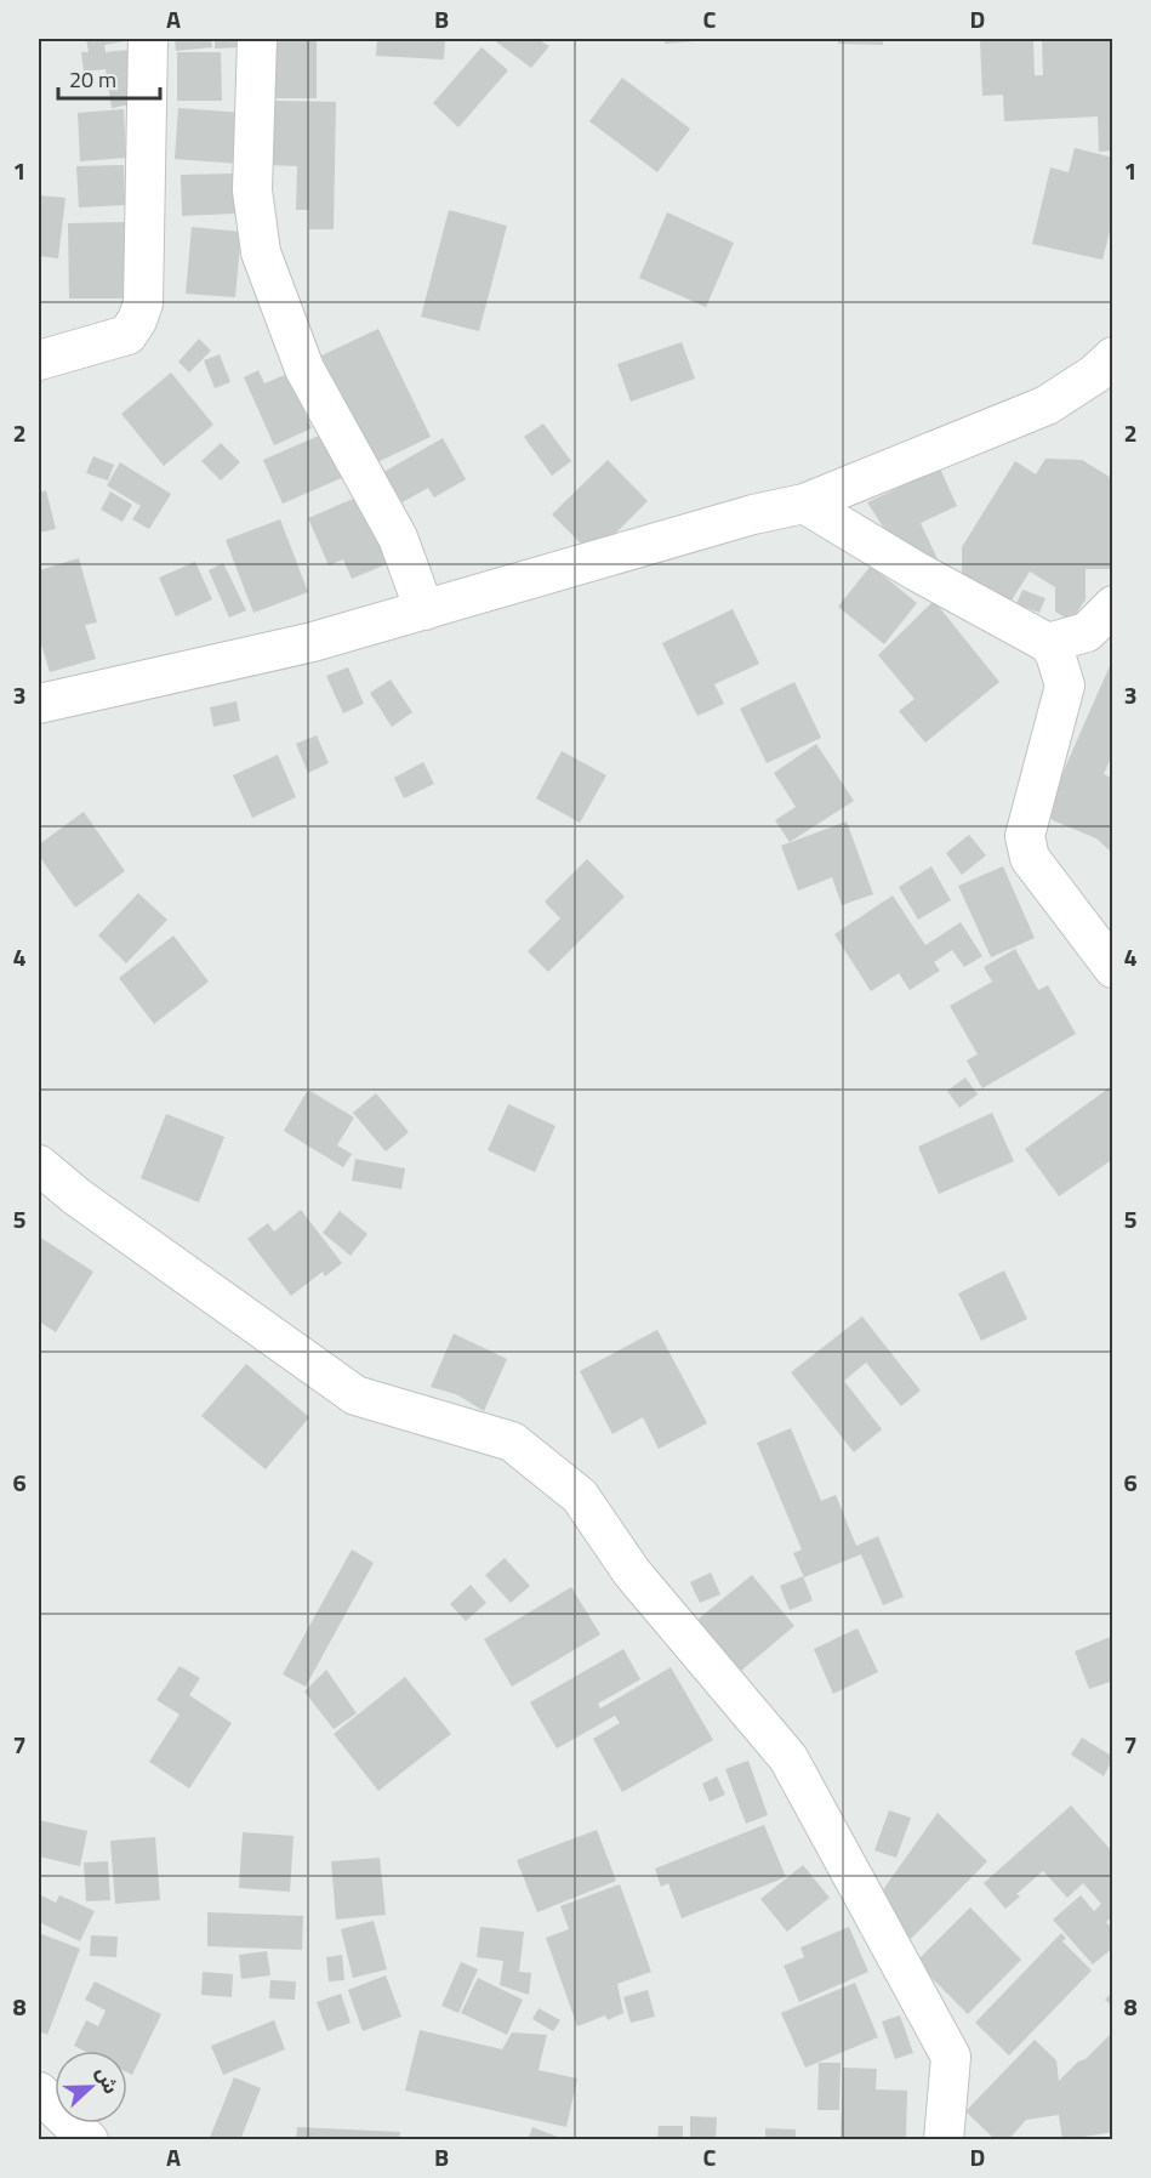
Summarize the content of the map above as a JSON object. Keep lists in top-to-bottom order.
{
  "scale_bar": "20 m",
  "north": "right",
  "grid": {
    "columns": [
      "A",
      "B",
      "C",
      "D"
    ],
    "rows": [
      "1",
      "2",
      "3",
      "4",
      "5",
      "6",
      "7",
      "8"
    ]
  }
}
